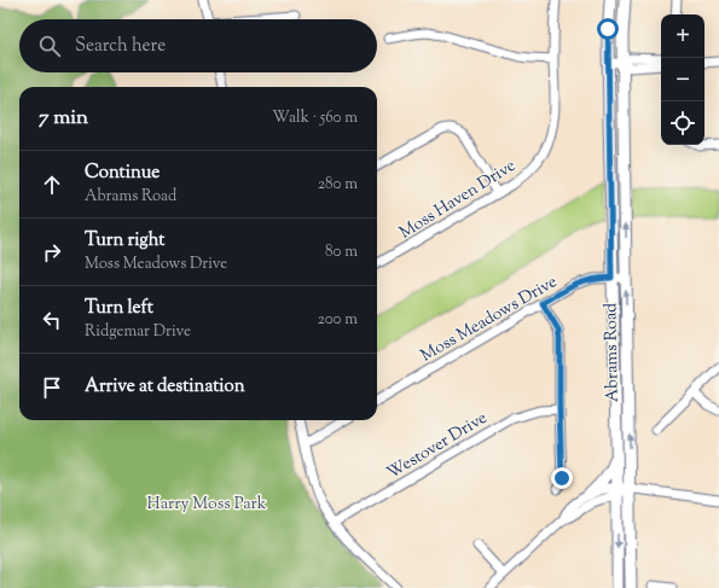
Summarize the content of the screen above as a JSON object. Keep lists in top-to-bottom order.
{
  "streets": {
    "main road": ["Abrams Road"],
    "street": ["Moss Haven Drive", "Moss Meadows Drive", "Westover Drive"]
  },
  "crossings": [
    ["Moss Meadows Drive", "Abrams Road"]
  ],
  "parks": ["Harry Moss Park"],
  "page": {
    "map_buttons": ["+", "−"],
    "search": "Search here",
    "heading": ["7 min", "Walk · 560 m"],
    "list": [
      ["Continue", "Abrams Road", "280 m"],
      ["Turn right", "Moss Meadows Drive", "80 m"],
      ["Turn left", "Ridgemar Drive", "200 m"],
      "Arrive at destination"
    ]
  }
}
